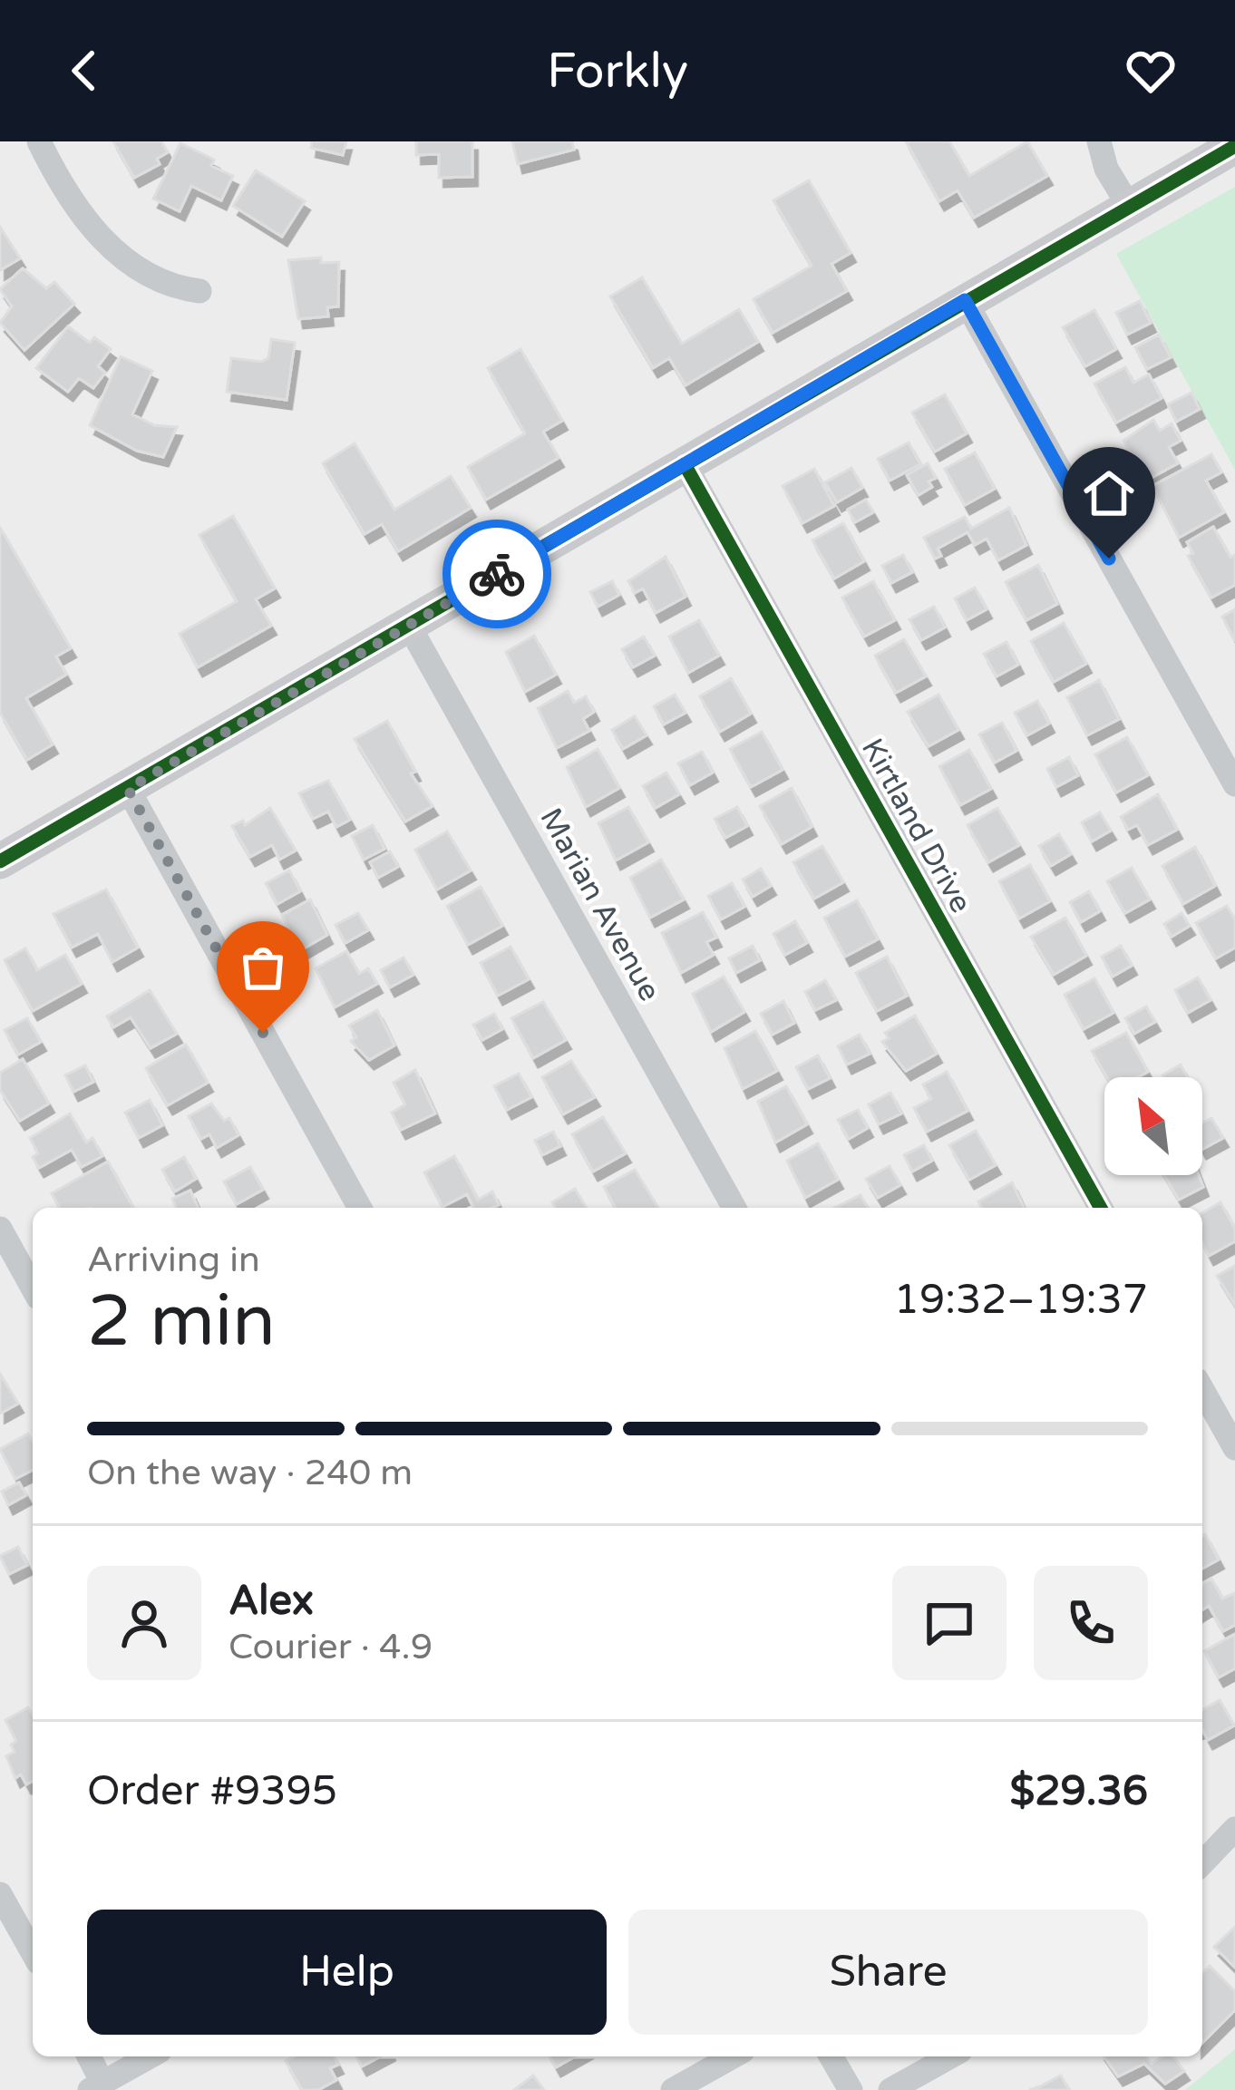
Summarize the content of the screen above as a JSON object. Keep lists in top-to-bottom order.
{
  "streets": {
    "street": ["Kirtland Drive", "Marian Avenue"]
  },
  "north": "top left",
  "page": {
    "header": "Forkly",
    "heading": ["2 min", "Arriving in", "19:32–19:37"],
    "panel": [
      "Alex",
      "Courier · 4.9",
      "Order #9395",
      "$29.36"
    ],
    "bar": "On the way · 240 m",
    "buttons": ["Help", "Share"]
  }
}
